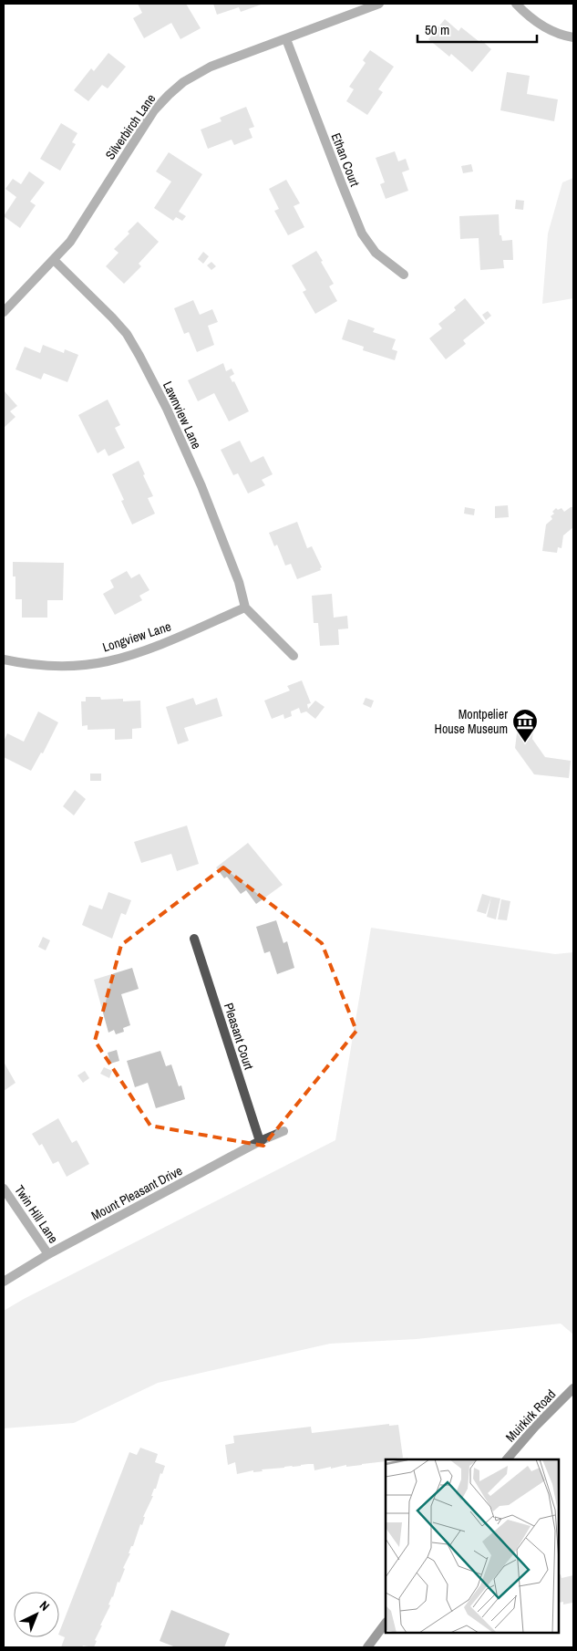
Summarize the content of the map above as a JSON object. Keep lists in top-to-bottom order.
{
  "streets": {
    "main road": ["Muirkirk Road"],
    "street": [
      "Silverbirch Lane",
      "Ethan Court",
      "Lawnview Lane",
      "Longview Lane",
      "Pleasant Court",
      "Mount Pleasant Drive",
      "Twin Hill Lane"
    ]
  },
  "crossings": [
    ["Silverbirch Lane", "Ethan Court"],
    ["Silverbirch Lane", "Lawnview Lane"],
    ["Lawnview Lane", "Longview Lane"],
    ["Pleasant Court", "Mount Pleasant Drive"],
    ["Mount Pleasant Drive", "Twin Hill Lane"]
  ],
  "places": {
    "museum": ["Montpelier House Museum"]
  },
  "scale_bar": "50 m",
  "north": "top right"
}
